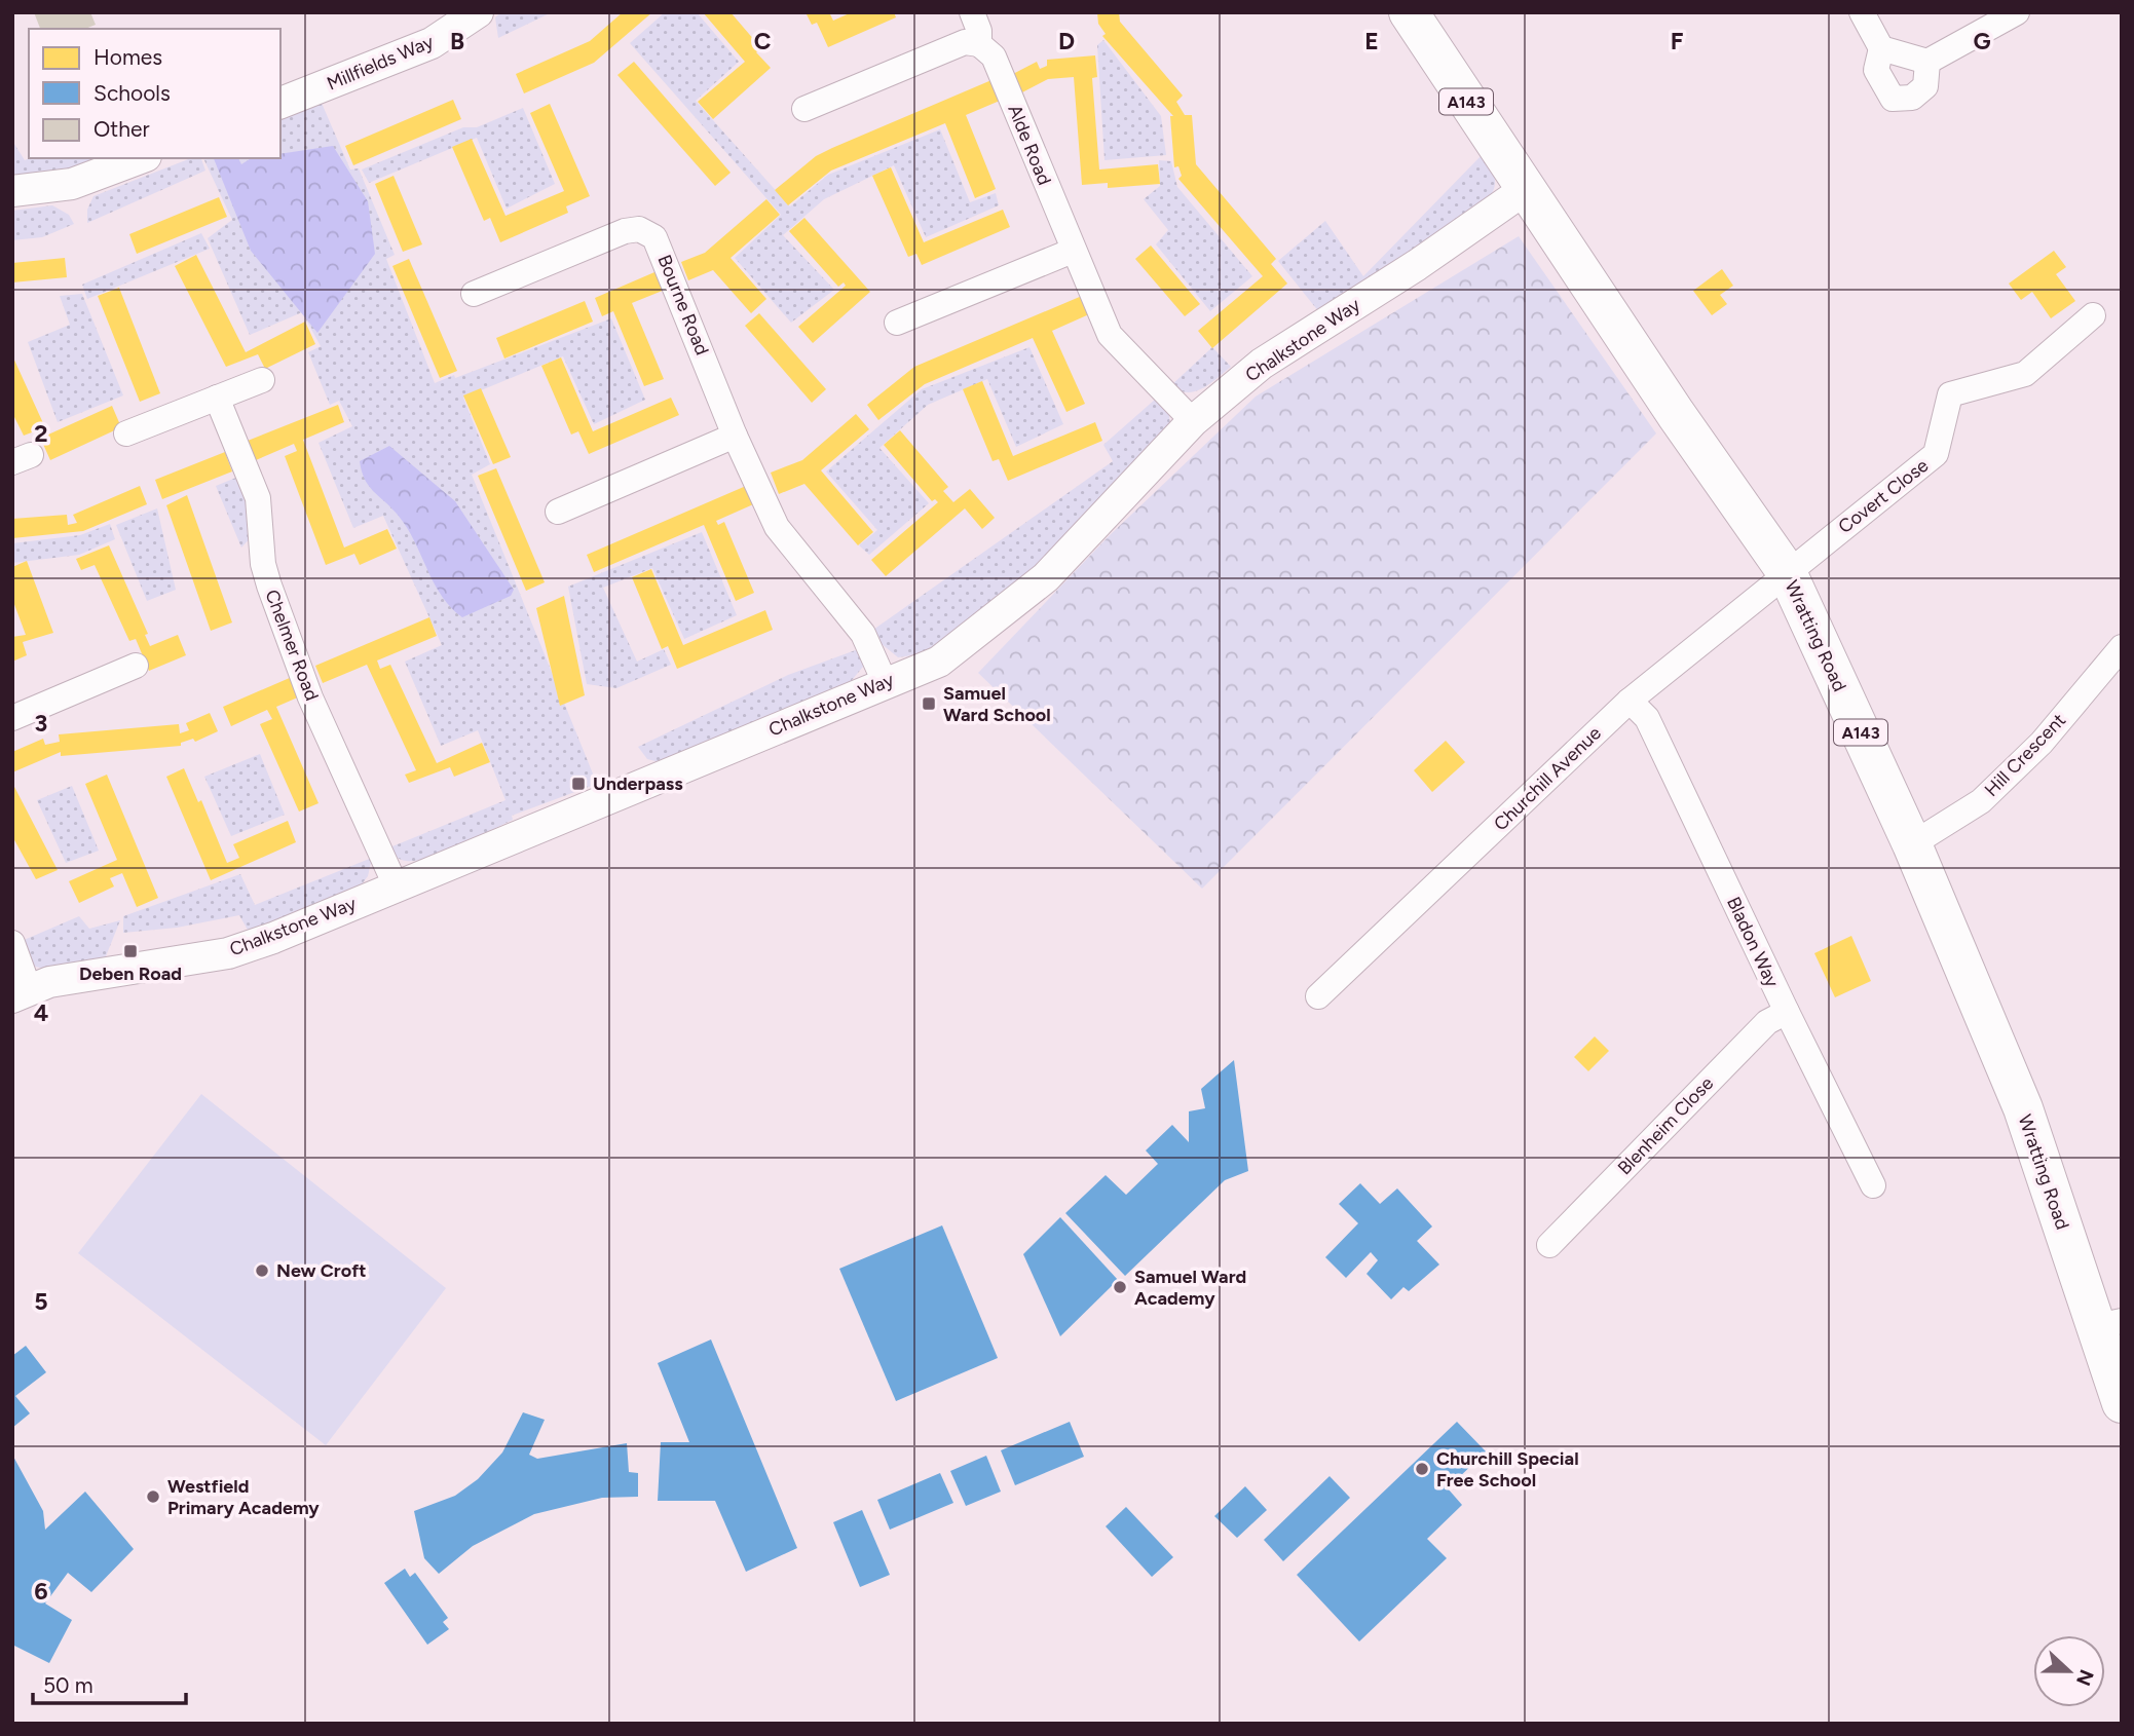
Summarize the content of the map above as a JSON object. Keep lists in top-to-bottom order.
{
  "streets": {
    "main road": ["A143", "Wratting Road"],
    "street": [
      "Millfields Way",
      "Alde Road",
      "Bourne Road",
      "Chalkstone Way",
      "Covert Close",
      "Chelmer Road",
      "Hill Crescent",
      "Churchill Avenue",
      "Bladon Way",
      "Blenheim Close"
    ]
  },
  "crossings": [
    ["A143", "Wratting Road"],
    ["Alde Road", "Chalkstone Way"],
    ["Bourne Road", "Chalkstone Way"],
    ["Chalkstone Way", "Wratting Road"],
    ["Chalkstone Way", "Chelmer Road"],
    ["Covert Close", "Wratting Road"],
    ["Covert Close", "Churchill Avenue"],
    ["Wratting Road", "Hill Crescent"],
    ["Wratting Road", "Churchill Avenue"],
    ["Churchill Avenue", "Bladon Way"],
    ["Bladon Way", "Blenheim Close"]
  ],
  "places": {
    "transit": ["Samuel Ward School", "Underpass", "Deben Road"],
    "other": [
      "New Croft",
      "Samuel Ward Academy",
      "Churchill Special Free School",
      "Westfield Primary Academy"
    ]
  },
  "legend": ["Homes", "Schools", "Other"],
  "scale_bar": "50 m",
  "north": "right",
  "grid": {
    "columns": [
      "B",
      "C",
      "D",
      "E",
      "F",
      "G"
    ],
    "rows": [
      "2",
      "3",
      "4",
      "5",
      "6"
    ]
  }
}
